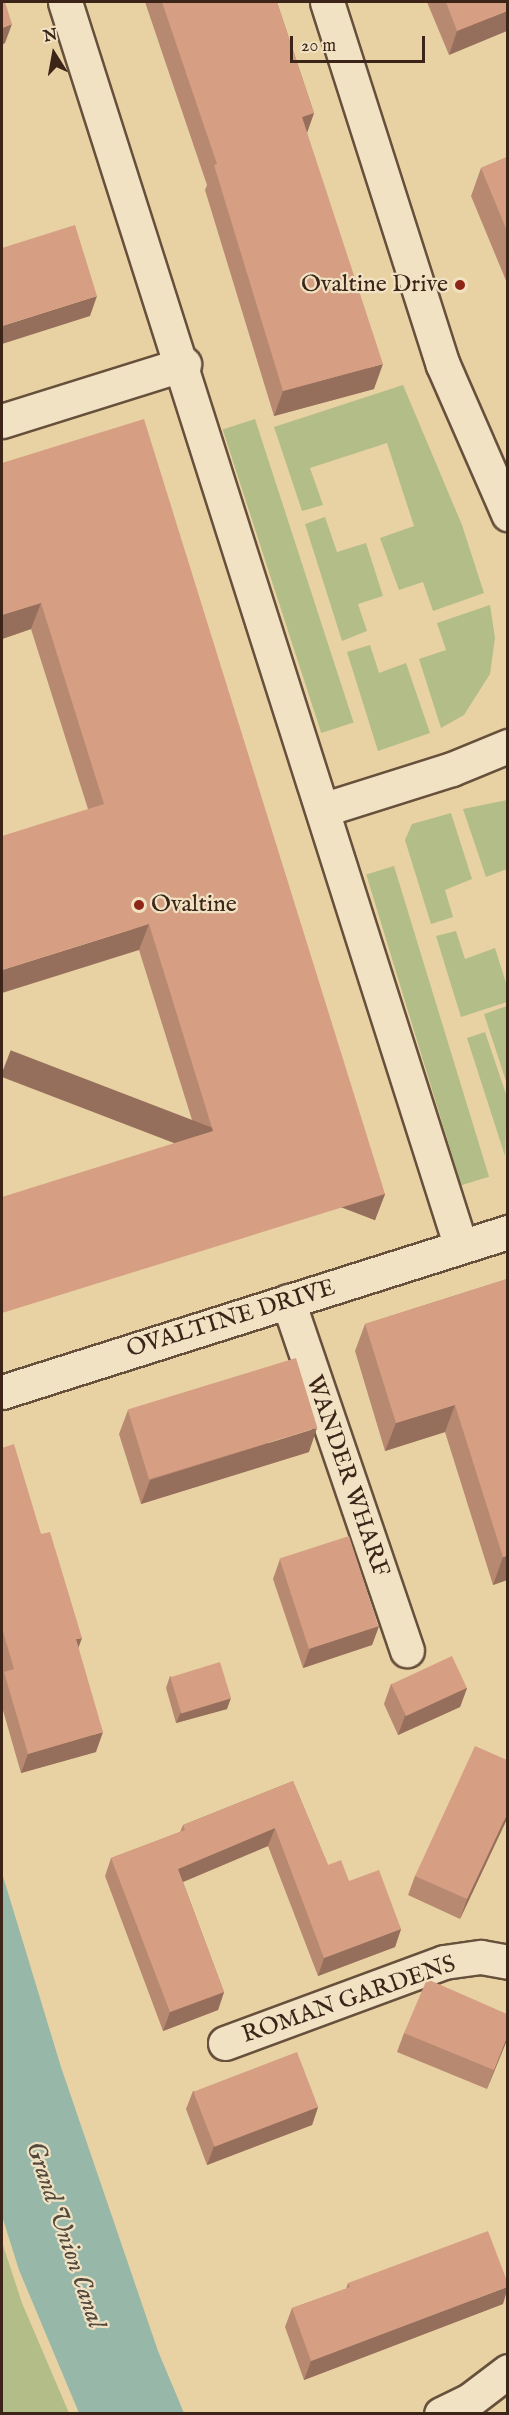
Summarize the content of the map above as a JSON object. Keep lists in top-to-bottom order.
{
  "streets": {
    "street": ["OVALTINE DRIVE", "WANDER WHARF", "ROMAN GARDENS"]
  },
  "crossings": [
    ["OVALTINE DRIVE", "WANDER WHARF"]
  ],
  "water": ["Grand Union Canal"],
  "places": ["Ovaltine Drive", "Ovaltine"],
  "scale_bar": "20 m",
  "north": "top"
}
